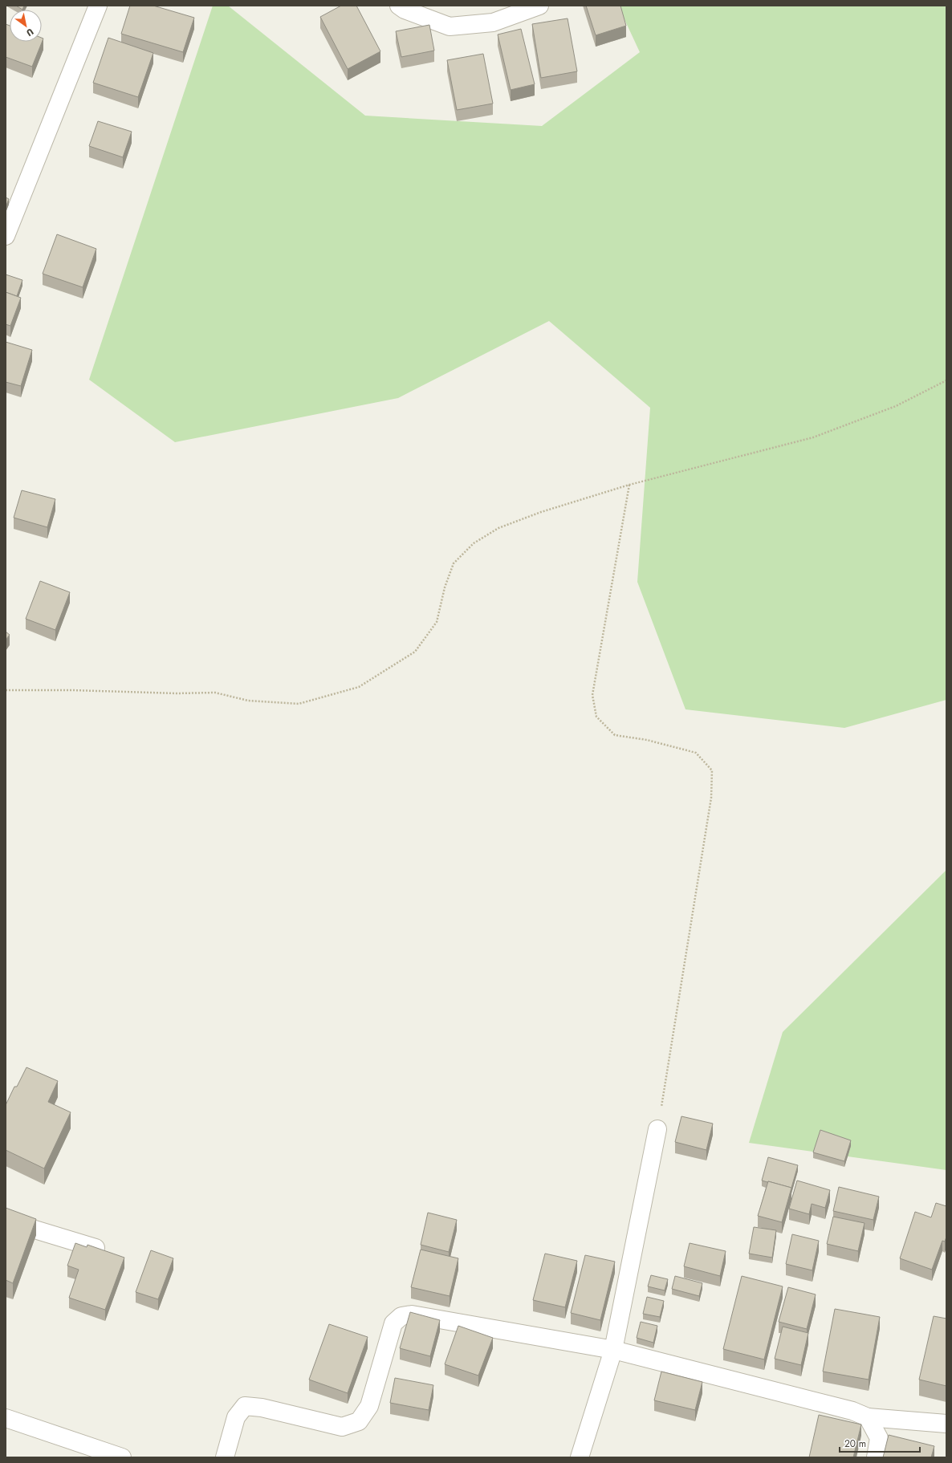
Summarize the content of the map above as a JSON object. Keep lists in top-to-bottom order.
{
  "scale_bar": "20 m",
  "north": "bottom right"
}
